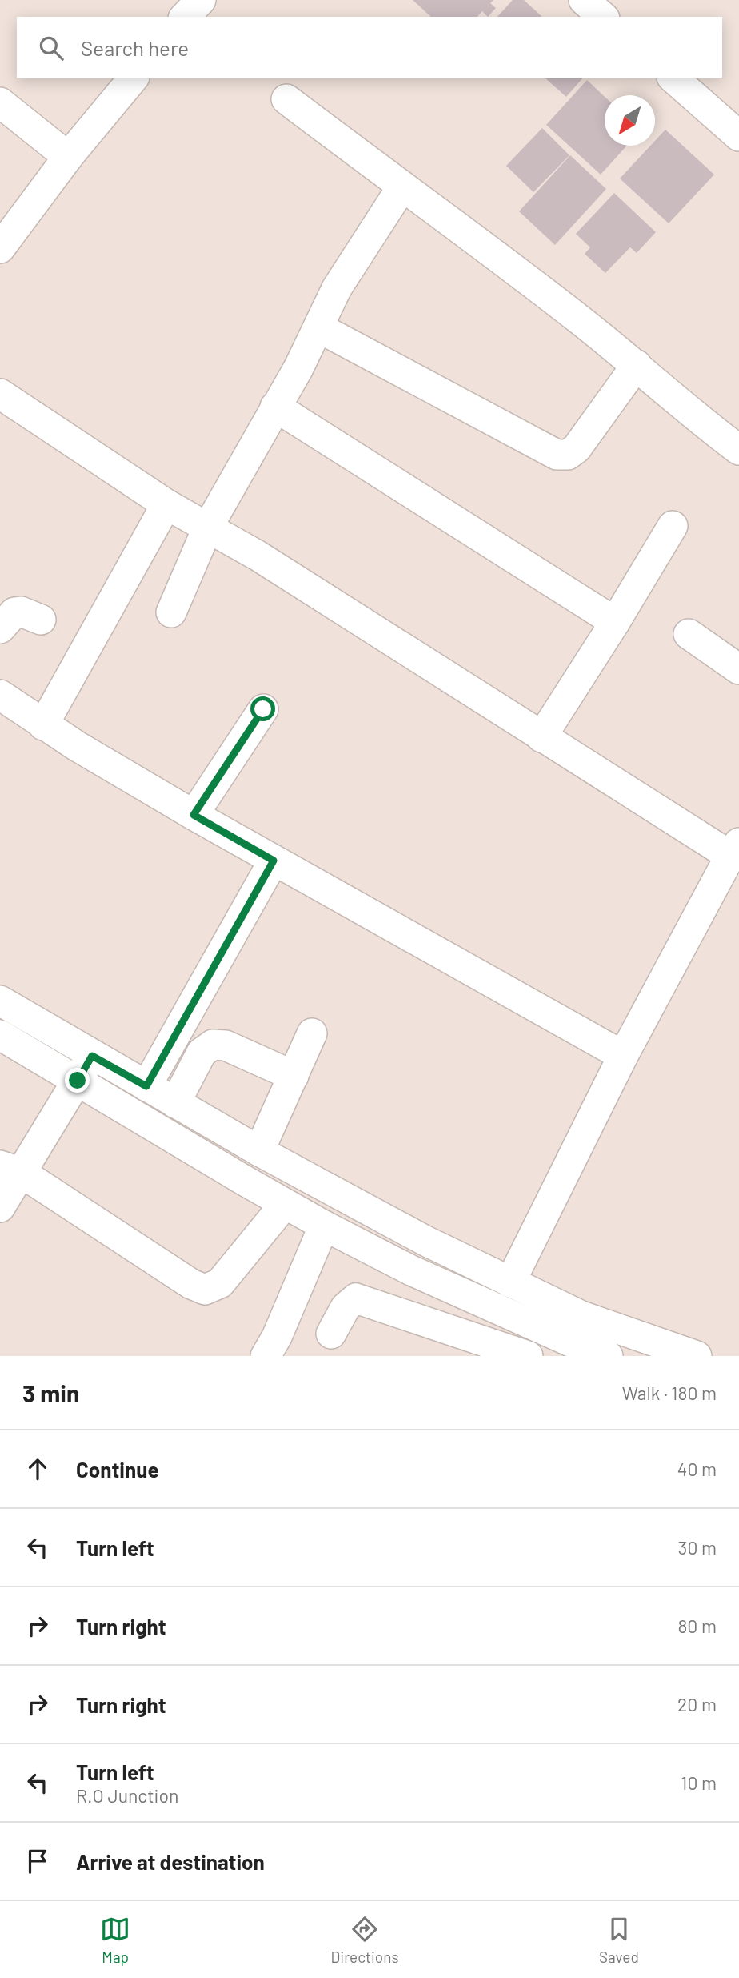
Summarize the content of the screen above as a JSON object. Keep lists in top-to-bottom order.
{
  "north": "bottom left",
  "page": {
    "search": "Search here",
    "heading": ["3 min", "Walk · 180 m"],
    "list": [
      ["Continue", "40 m"],
      ["Turn left", "30 m"],
      ["Turn right", "80 m"],
      ["Turn right", "20 m"],
      ["Turn left", "R.O Junction", "10 m"],
      "Arrive at destination"
    ],
    "nav": ["Map", "Directions", "Saved"]
  }
}
